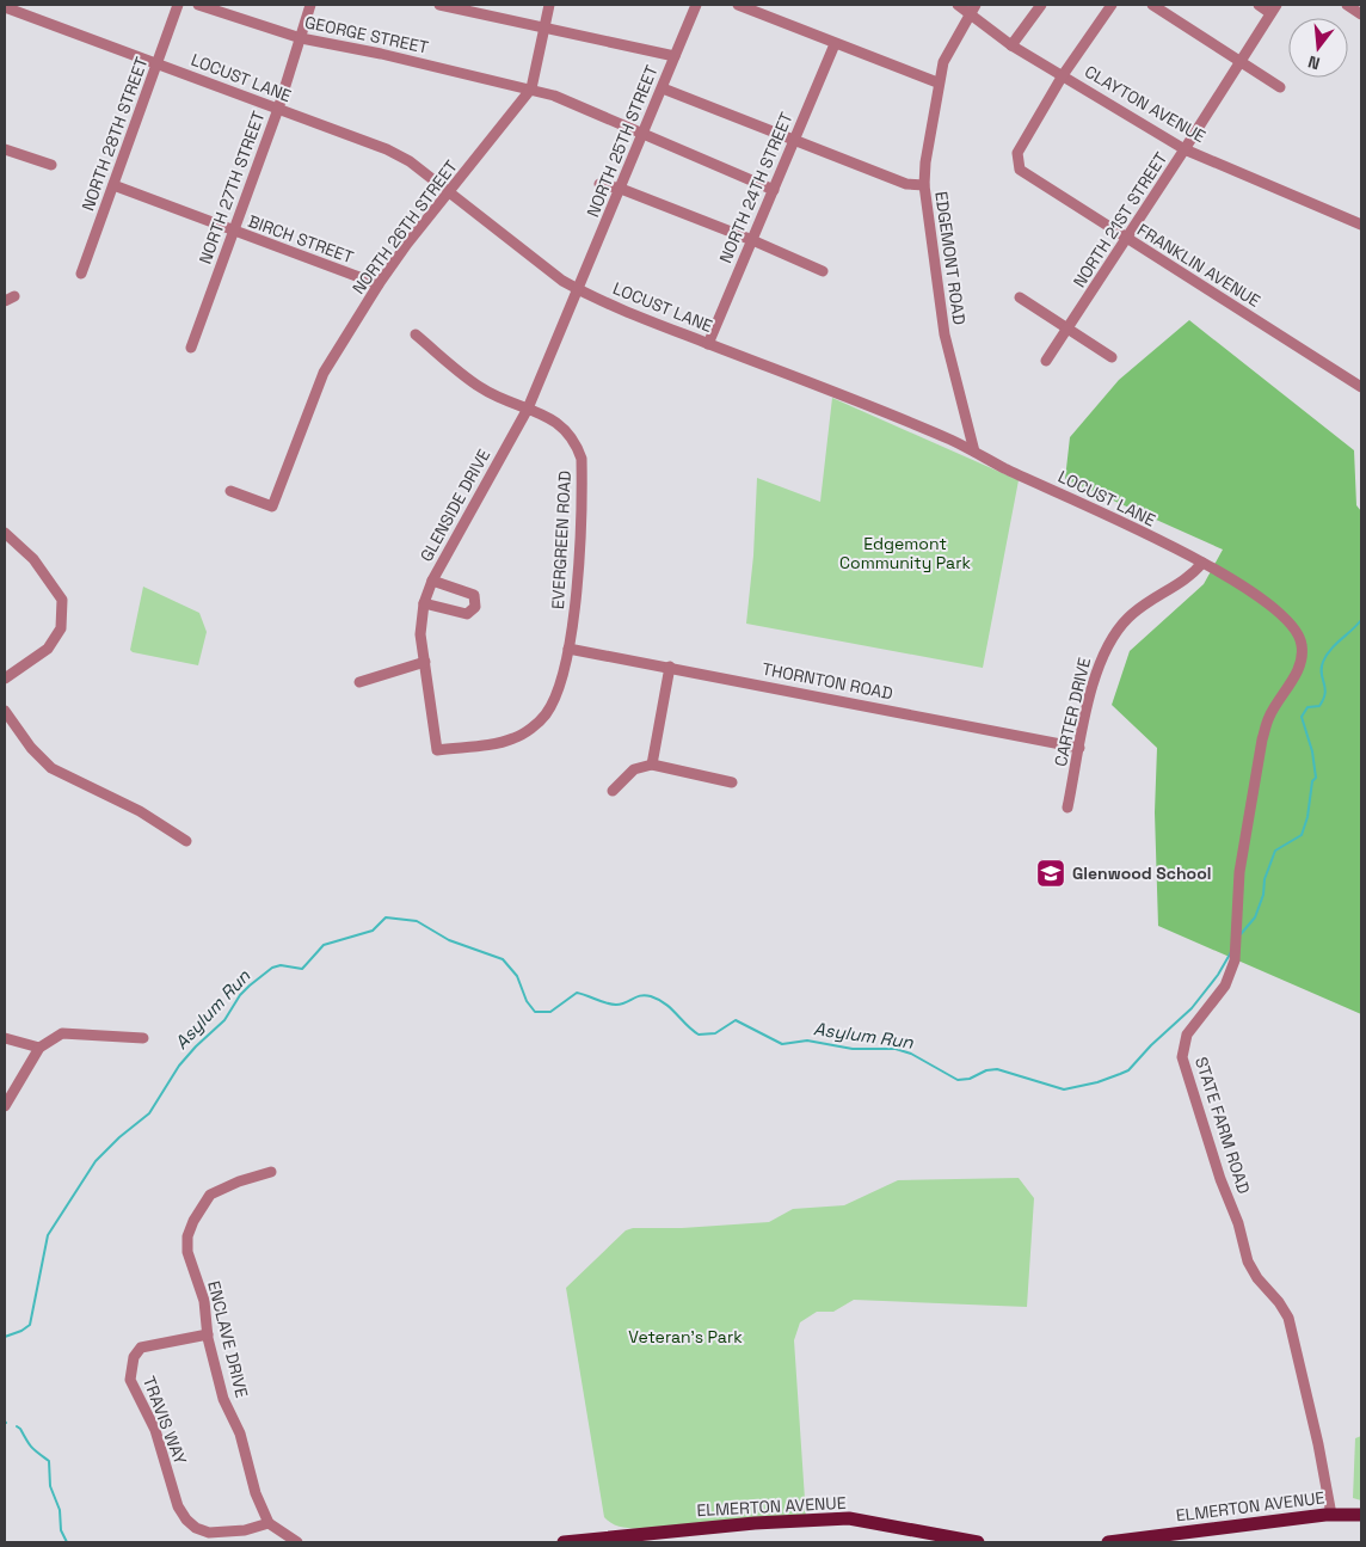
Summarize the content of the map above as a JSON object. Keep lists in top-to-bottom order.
{
  "streets": {
    "main road": ["ELMERTON AVENUE"],
    "street": [
      "GEORGE STREET",
      "LOCUST LANE",
      "CLAYTON AVENUE",
      "NORTH 28TH STREET",
      "NORTH 25TH STREET",
      "NORTH 27TH STREET",
      "NORTH 24TH STREET",
      "NORTH 21ST STREET",
      "NORTH 26TH STREET",
      "BIRCH STREET",
      "EDGEMONT ROAD",
      "FRANKLIN AVENUE",
      "GLENSIDE DRIVE",
      "EVERGREEN ROAD",
      "THORNTON ROAD",
      "CARTER DRIVE",
      "STATE FARM ROAD",
      "ENCLAVE DRIVE",
      "TRAVIS WAY"
    ]
  },
  "crossings": [
    ["GEORGE STREET", "NORTH 25TH STREET"],
    ["GEORGE STREET", "NORTH 27TH STREET"],
    ["GEORGE STREET", "NORTH 24TH STREET"],
    ["GEORGE STREET", "NORTH 26TH STREET"],
    ["LOCUST LANE", "NORTH 28TH STREET"],
    ["LOCUST LANE", "NORTH 25TH STREET"],
    ["LOCUST LANE", "NORTH 27TH STREET"],
    ["LOCUST LANE", "NORTH 24TH STREET"],
    ["LOCUST LANE", "NORTH 26TH STREET"],
    ["LOCUST LANE", "EDGEMONT ROAD"],
    ["LOCUST LANE", "GLENSIDE DRIVE"],
    ["LOCUST LANE", "CARTER DRIVE"],
    ["LOCUST LANE", "STATE FARM ROAD"],
    ["CLAYTON AVENUE", "NORTH 21ST STREET"],
    ["CLAYTON AVENUE", "EDGEMONT ROAD"],
    ["CLAYTON AVENUE", "FRANKLIN AVENUE"],
    ["NORTH 28TH STREET", "BIRCH STREET"],
    ["NORTH 25TH STREET", "GLENSIDE DRIVE"],
    ["NORTH 27TH STREET", "BIRCH STREET"],
    ["NORTH 21ST STREET", "FRANKLIN AVENUE"],
    ["NORTH 26TH STREET", "BIRCH STREET"],
    ["GLENSIDE DRIVE", "EVERGREEN ROAD"],
    ["EVERGREEN ROAD", "THORNTON ROAD"],
    ["THORNTON ROAD", "CARTER DRIVE"],
    ["STATE FARM ROAD", "ELMERTON AVENUE"],
    ["ENCLAVE DRIVE", "TRAVIS WAY"]
  ],
  "water": ["Asylum Run"],
  "parks": ["Edgemont Community Park", "Veteran's Park"],
  "places": {
    "school or university": ["Glenwood School"]
  },
  "north": "bottom"
}
